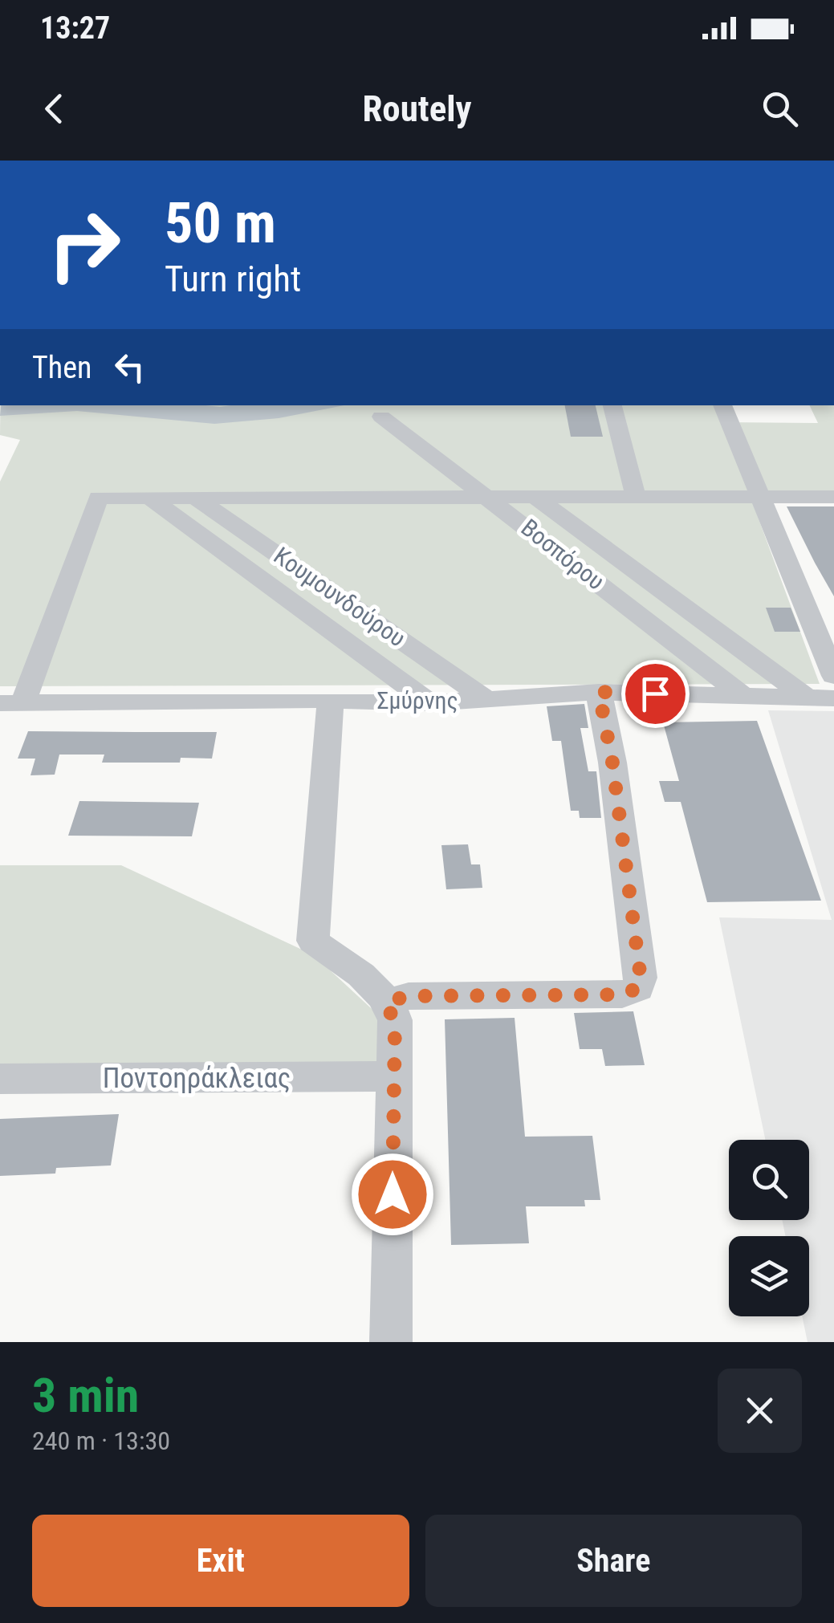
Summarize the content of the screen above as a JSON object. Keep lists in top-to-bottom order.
{
  "streets": {
    "street": [
      "Βοσπόρου",
      "Κουμουνδούρου",
      "Σμύρνης",
      "Ποντοηράκλειας"
    ]
  },
  "crossings": [
    ["Βοσπόρου", "Σμύρνης"],
    ["Κουμουνδούρου", "Σμύρνης"]
  ],
  "page": {
    "status": "13:27",
    "header": "Routely",
    "turn": ["50 m", "Turn right"],
    "then": "Then",
    "heading": ["3 min", "240 m · 13:30"],
    "buttons": ["Exit", "Share"]
  }
}
